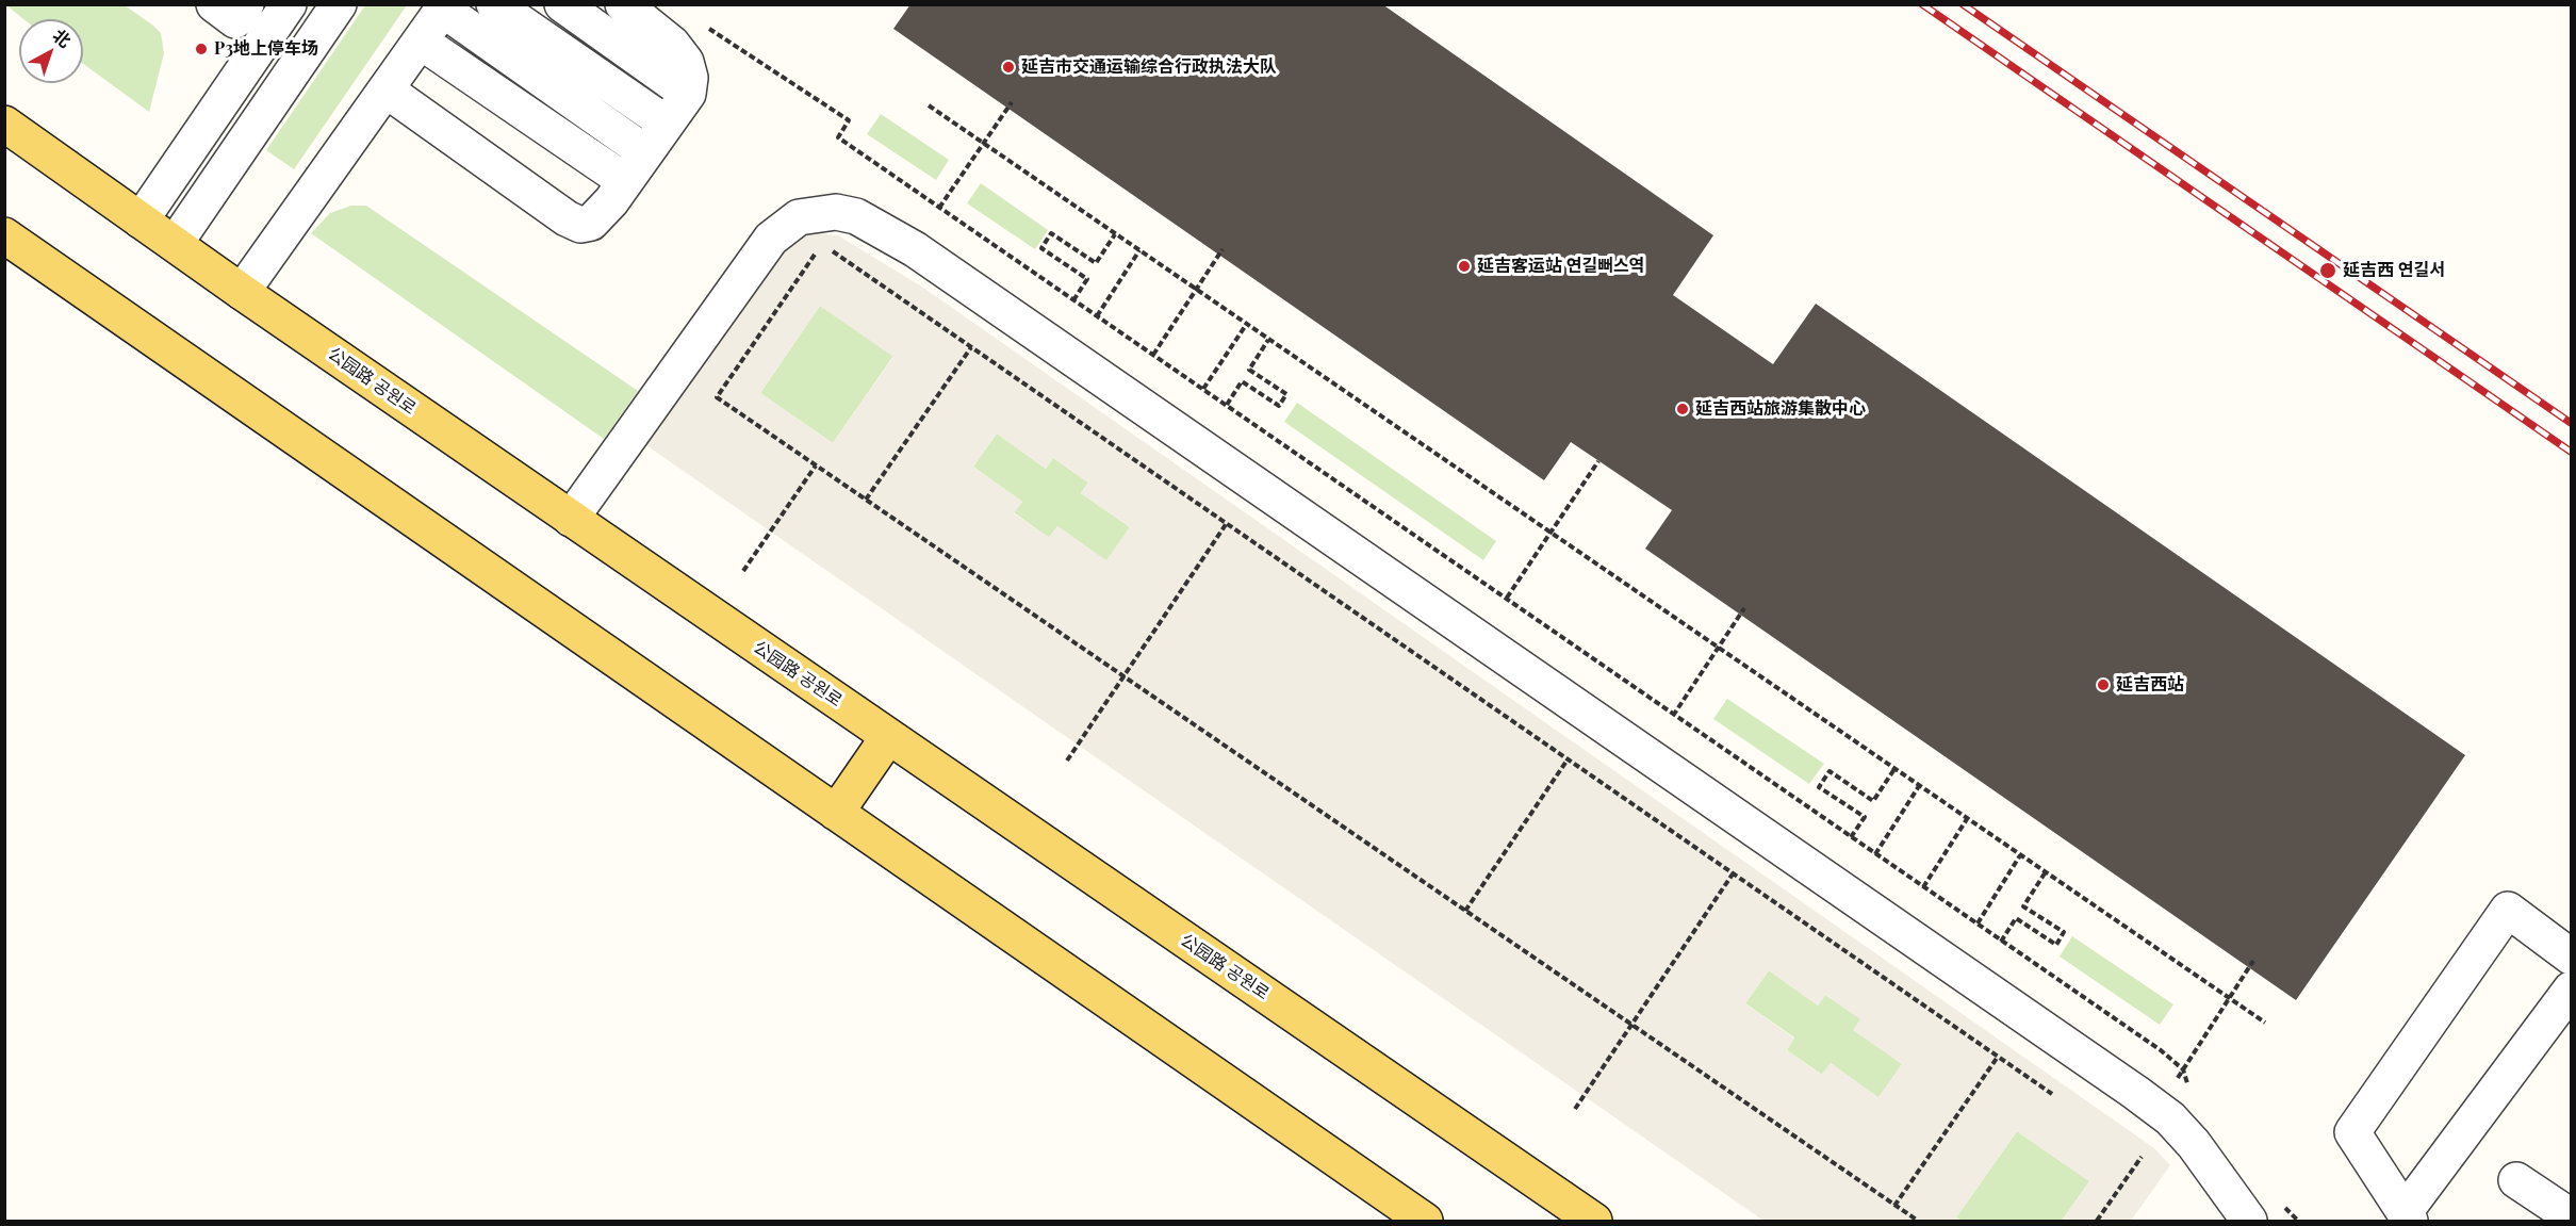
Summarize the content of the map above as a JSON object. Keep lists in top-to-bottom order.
{
  "streets": {
    "main road": ["公园路 공원로"]
  },
  "places": [
    "P3地上停车场",
    "延吉市交通运输综合行政执法大队",
    "延吉客运站 연길뻐스역",
    "延吉西 연길서",
    "延吉西站旅游集散中心",
    "延吉西站"
  ],
  "north": "top right"
}
